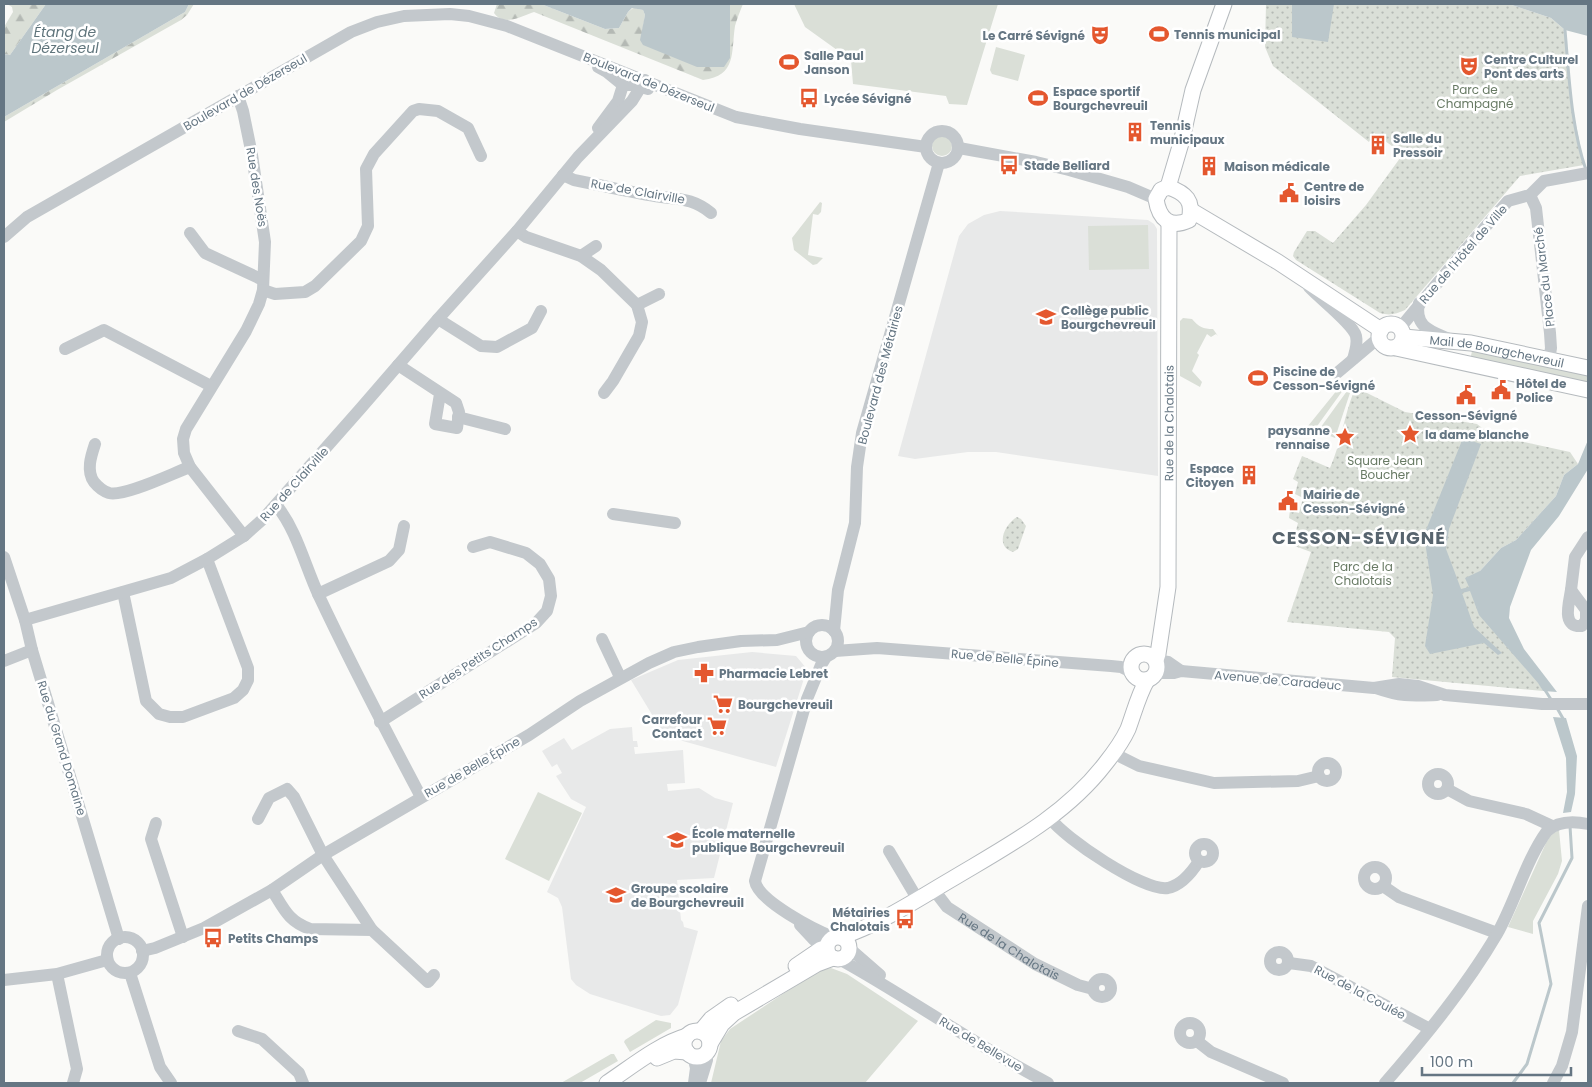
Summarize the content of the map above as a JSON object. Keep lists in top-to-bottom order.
{
  "streets": {
    "main road": ["Mail de Bourgchevreuil", "Rue de la Chalotais"],
    "street": [
      "Boulevard de Dézerseul",
      "Rue des Noës",
      "Rue de Clairville",
      "Rue de l'Hôtel de Ville",
      "Place du Marché",
      "Boulevard des Métairies",
      "Rue des Petits Champs",
      "Rue de Belle Épine",
      "Avenue de Caradeuc",
      "Rue du Grand Domaine",
      "Rue de la Coulée",
      "Rue de Bellevue"
    ]
  },
  "crossings": [
    ["Boulevard de Dézerseul", "Rue des Noës"],
    ["Boulevard de Dézerseul", "Rue de Clairville"],
    ["Boulevard de Dézerseul", "Boulevard des Métairies"],
    ["Rue des Noës", "Rue de Clairville"],
    ["Rue de Clairville", "Rue du Grand Domaine"],
    ["Rue de l'Hôtel de Ville", "Place du Marché"],
    ["Rue de l'Hôtel de Ville", "Mail de Bourgchevreuil"],
    ["Place du Marché", "Mail de Bourgchevreuil"],
    ["Boulevard des Métairies", "Rue de Belle Épine"],
    ["Rue de la Chalotais", "Rue de Belle Épine"],
    ["Rue de la Chalotais", "Avenue de Caradeuc"],
    ["Rue de Belle Épine", "Avenue de Caradeuc"],
    ["Rue de Belle Épine", "Rue du Grand Domaine"]
  ],
  "districts": ["CESSON-SÉVIGNÉ"],
  "water": ["Étang de Dézerseul"],
  "parks": ["Parc de Champagné", "Square Jean Boucher", "Parc de la Chalotais"],
  "places": {
    "sports": [
      "Tennis municipal",
      "Salle Paul Janson",
      "Espace sportif Bourgchevreuil",
      "Piscine de Cesson-Sévigné"
    ],
    "theatre": ["Le Carré Sévigné", "Centre Culturel Pont des arts"],
    "bus stop": [
      "Lycée Sévigné",
      "Stade Belliard",
      "Métairies Chalotais",
      "Petits Champs"
    ],
    "building": [
      "Tennis municipaux",
      "Salle du Pressoir",
      "Maison médicale",
      "Espace Citoyen"
    ],
    "public building": [
      "Centre de loisirs",
      "Hôtel de Police",
      "Cesson-Sévigné",
      "Mairie de Cesson-Sévigné"
    ],
    "school or university": ["Collège public Bourgchevreuil", "École maternelle publique Bourgchevreuil", "Groupe scolaire de Bourgchevreuil"],
    "place": ["la dame blanche", "paysanne rennaise"],
    "pharmacy": ["Pharmacie Lebret"],
    "supermarket": ["Bourgchevreuil", "Carrefour Contact"]
  },
  "scale_bar": "100 m"
}
